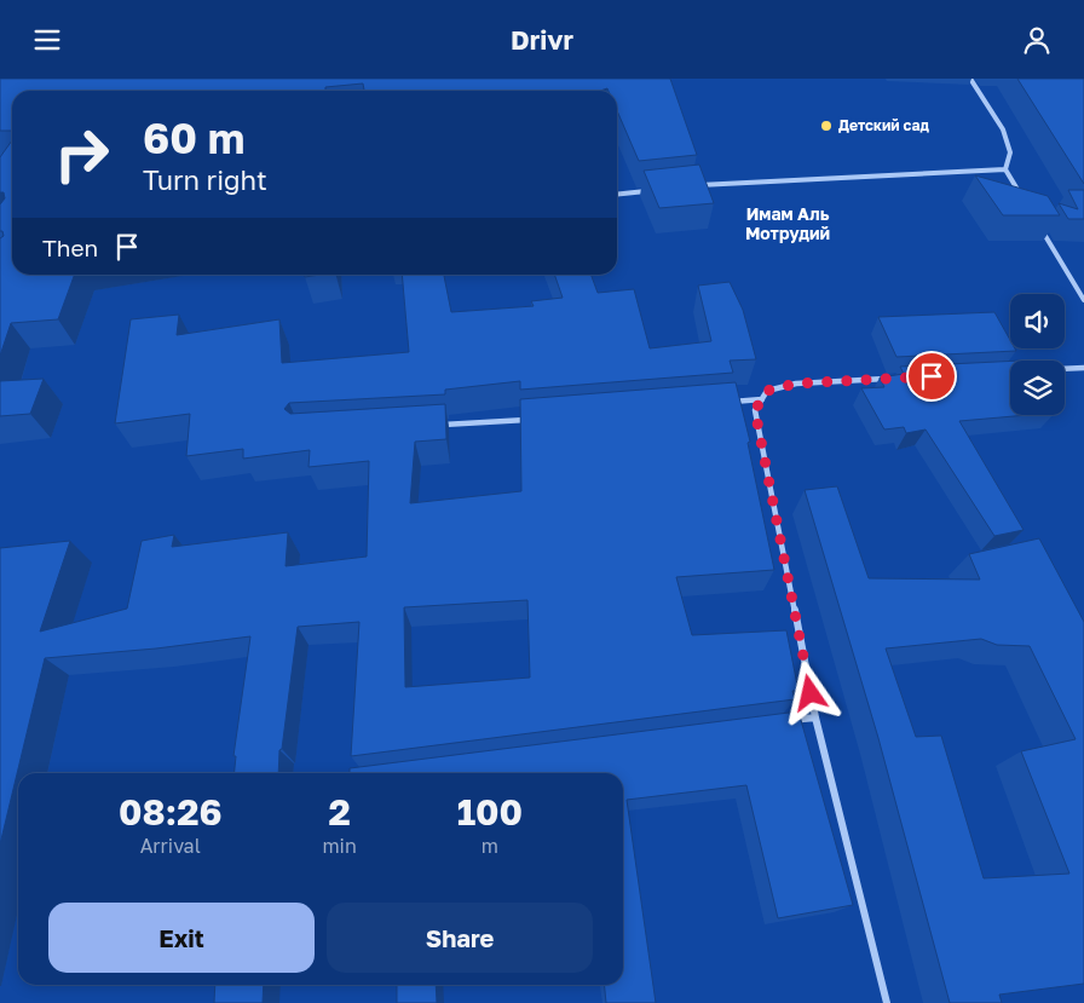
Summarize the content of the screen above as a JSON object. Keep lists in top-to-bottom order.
{
  "districts": ["Имам Аль Мотрудий"],
  "places": ["Детский сад"],
  "page": {
    "header": "Drivr",
    "turn": ["60 m", "Turn right"],
    "then": "Then",
    "eta": [
      "08:26",
      "Arrival",
      "2",
      "min",
      "100",
      "m"
    ],
    "buttons": ["Exit", "Share"]
  }
}
